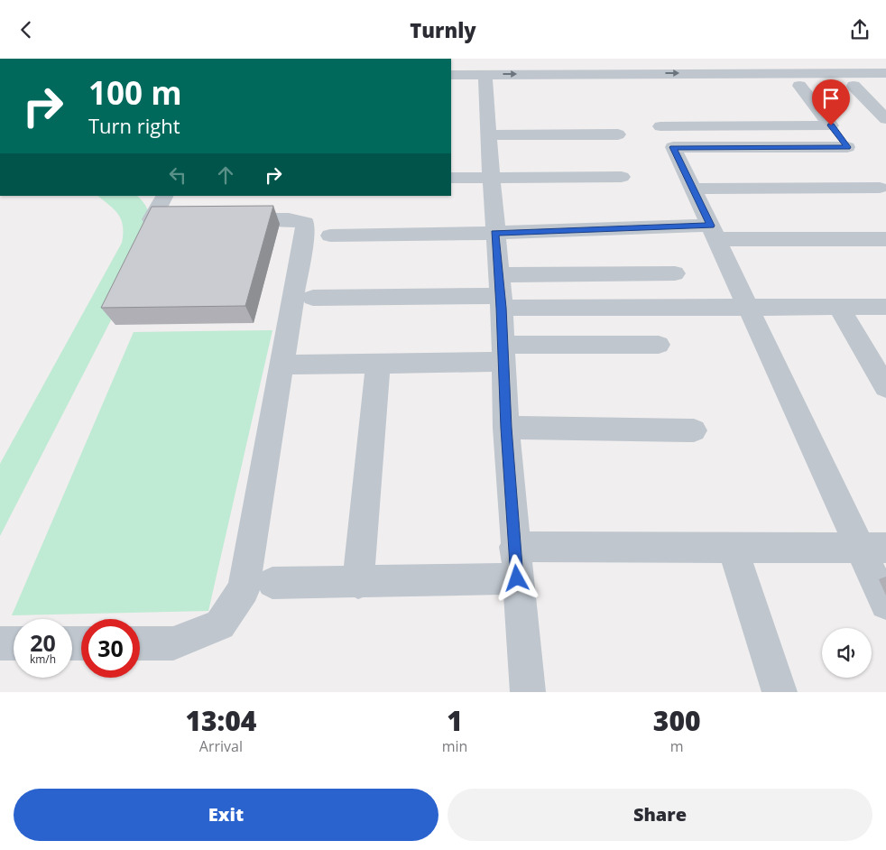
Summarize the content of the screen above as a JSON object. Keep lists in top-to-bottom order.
{
  "page": {
    "header": "Turnly",
    "turn": ["100 m", "Turn right"],
    "speed": "20 km/h",
    "limit": "30",
    "eta": [
      "13:04",
      "Arrival",
      "1",
      "min",
      "300",
      "m"
    ],
    "buttons": ["Exit", "Share"]
  }
}
